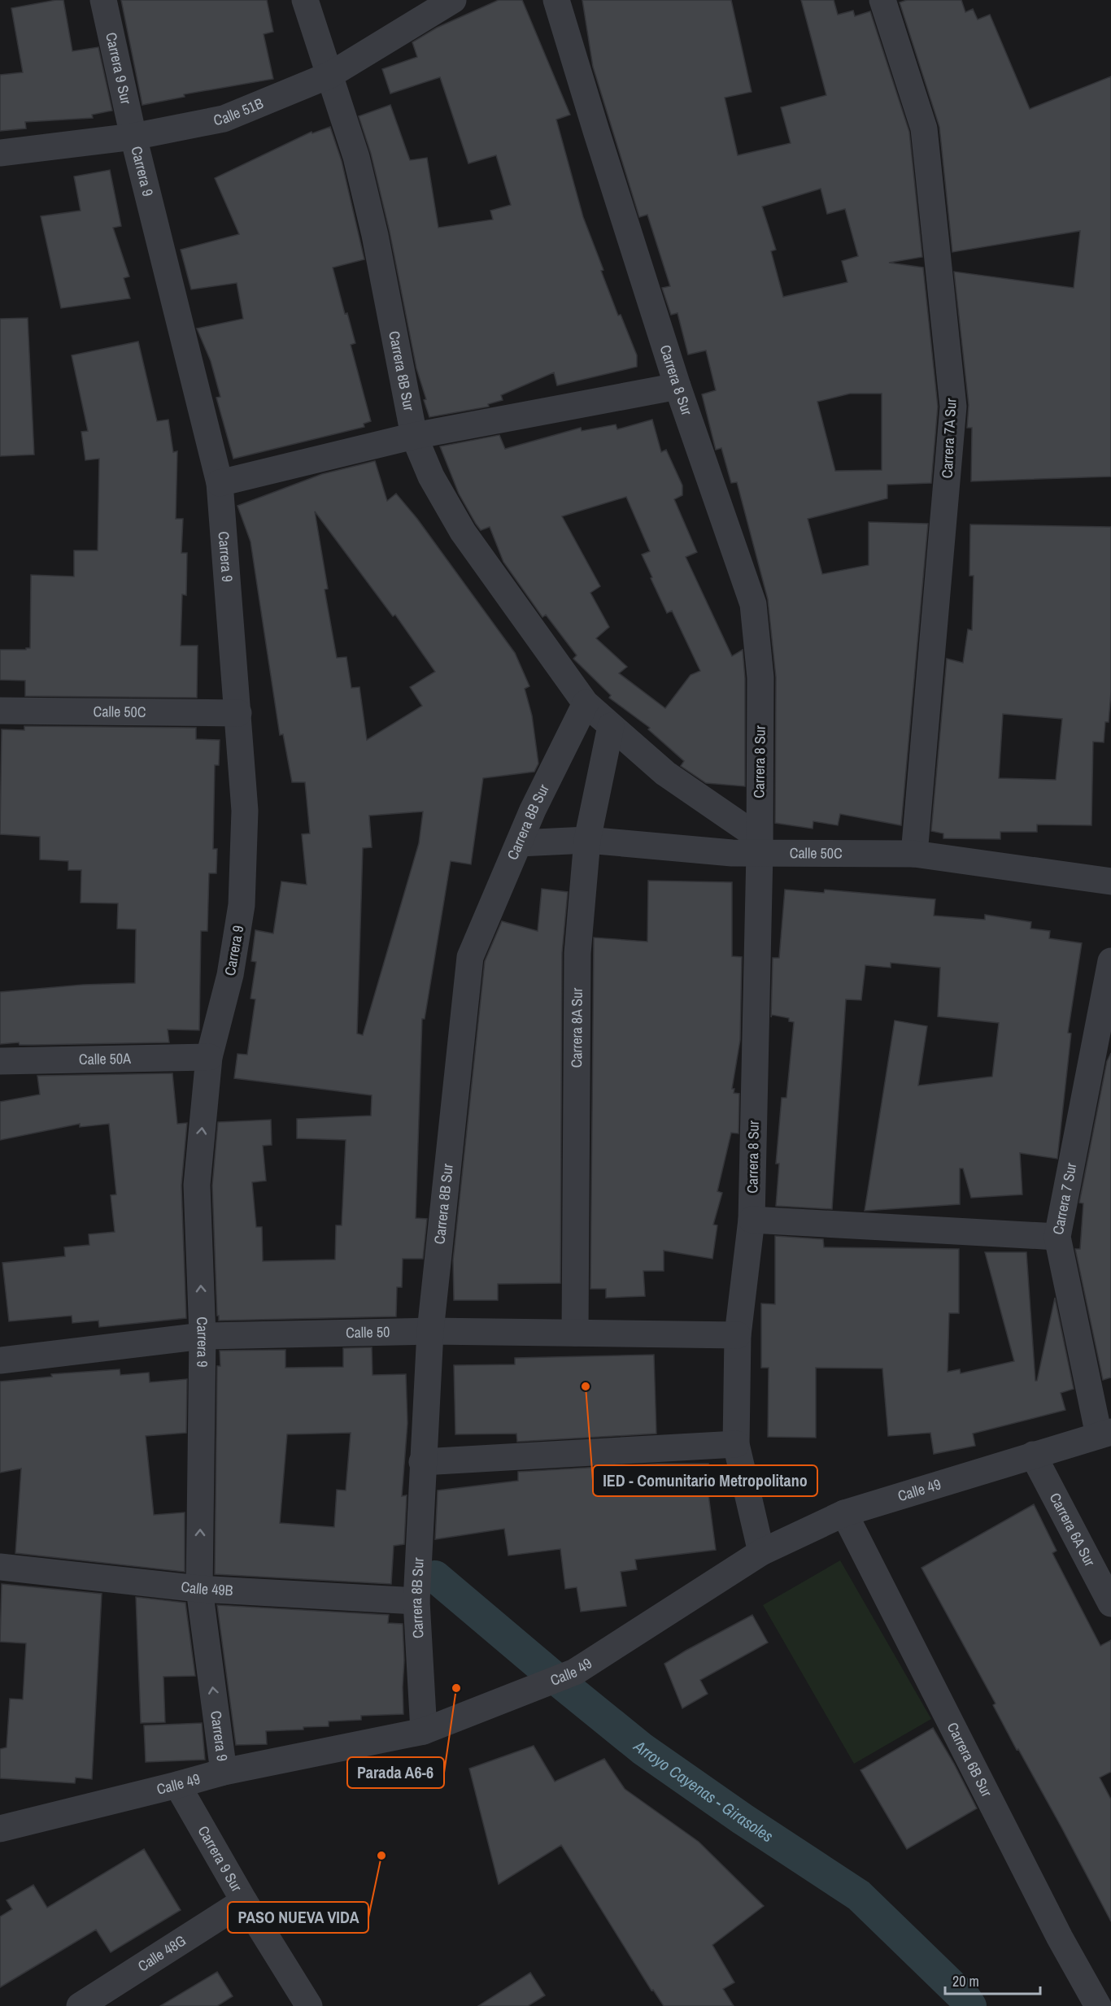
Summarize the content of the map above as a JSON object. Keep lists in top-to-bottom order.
{
  "streets": {
    "street": [
      "Carrera 9 Sur",
      "Calle 51B",
      "Carrera 9",
      "Carrera 8B Sur",
      "Carrera 8 Sur",
      "Carrera 7A Sur",
      "Calle 50C",
      "Carrera 8A Sur",
      "Calle 50A",
      "Carrera 7 Sur",
      "Calle 50",
      "Calle 49",
      "Carrera 6A Sur",
      "Calle 49B",
      "Carrera 6B Sur",
      "Calle 48G"
    ]
  },
  "crossings": [
    ["Carrera 9 Sur", "Calle 51B"],
    ["Carrera 9 Sur", "Carrera 9"],
    ["Carrera 9 Sur", "Calle 49"],
    ["Carrera 9 Sur", "Calle 48G"],
    ["Calle 51B", "Carrera 9"],
    ["Calle 51B", "Carrera 8B Sur"],
    ["Carrera 9", "Calle 50C"],
    ["Carrera 9", "Calle 50A"],
    ["Carrera 9", "Calle 50"],
    ["Carrera 9", "Calle 49"],
    ["Carrera 9", "Calle 49B"],
    ["Carrera 8B Sur", "Carrera 8 Sur"],
    ["Carrera 8B Sur", "Calle 50C"],
    ["Carrera 8B Sur", "Carrera 8A Sur"],
    ["Carrera 8B Sur", "Calle 50"],
    ["Carrera 8B Sur", "Calle 49"],
    ["Carrera 8B Sur", "Calle 49B"],
    ["Carrera 8 Sur", "Calle 50C"],
    ["Carrera 8 Sur", "Calle 50"],
    ["Carrera 8 Sur", "Calle 49"],
    ["Carrera 7A Sur", "Calle 50C"],
    ["Calle 50C", "Carrera 8A Sur"],
    ["Carrera 8A Sur", "Calle 50"],
    ["Carrera 7 Sur", "Calle 49"],
    ["Calle 49", "Carrera 6A Sur"],
    ["Calle 49", "Carrera 6B Sur"]
  ],
  "one_way": ["Carrera 9"],
  "water": ["Arroyo Cayenas - Girasoles"],
  "places": ["IED - Comunitario Metropolitano", "Parada A6-6", "PASO NUEVA VIDA"],
  "scale_bar": "20 m"
}
